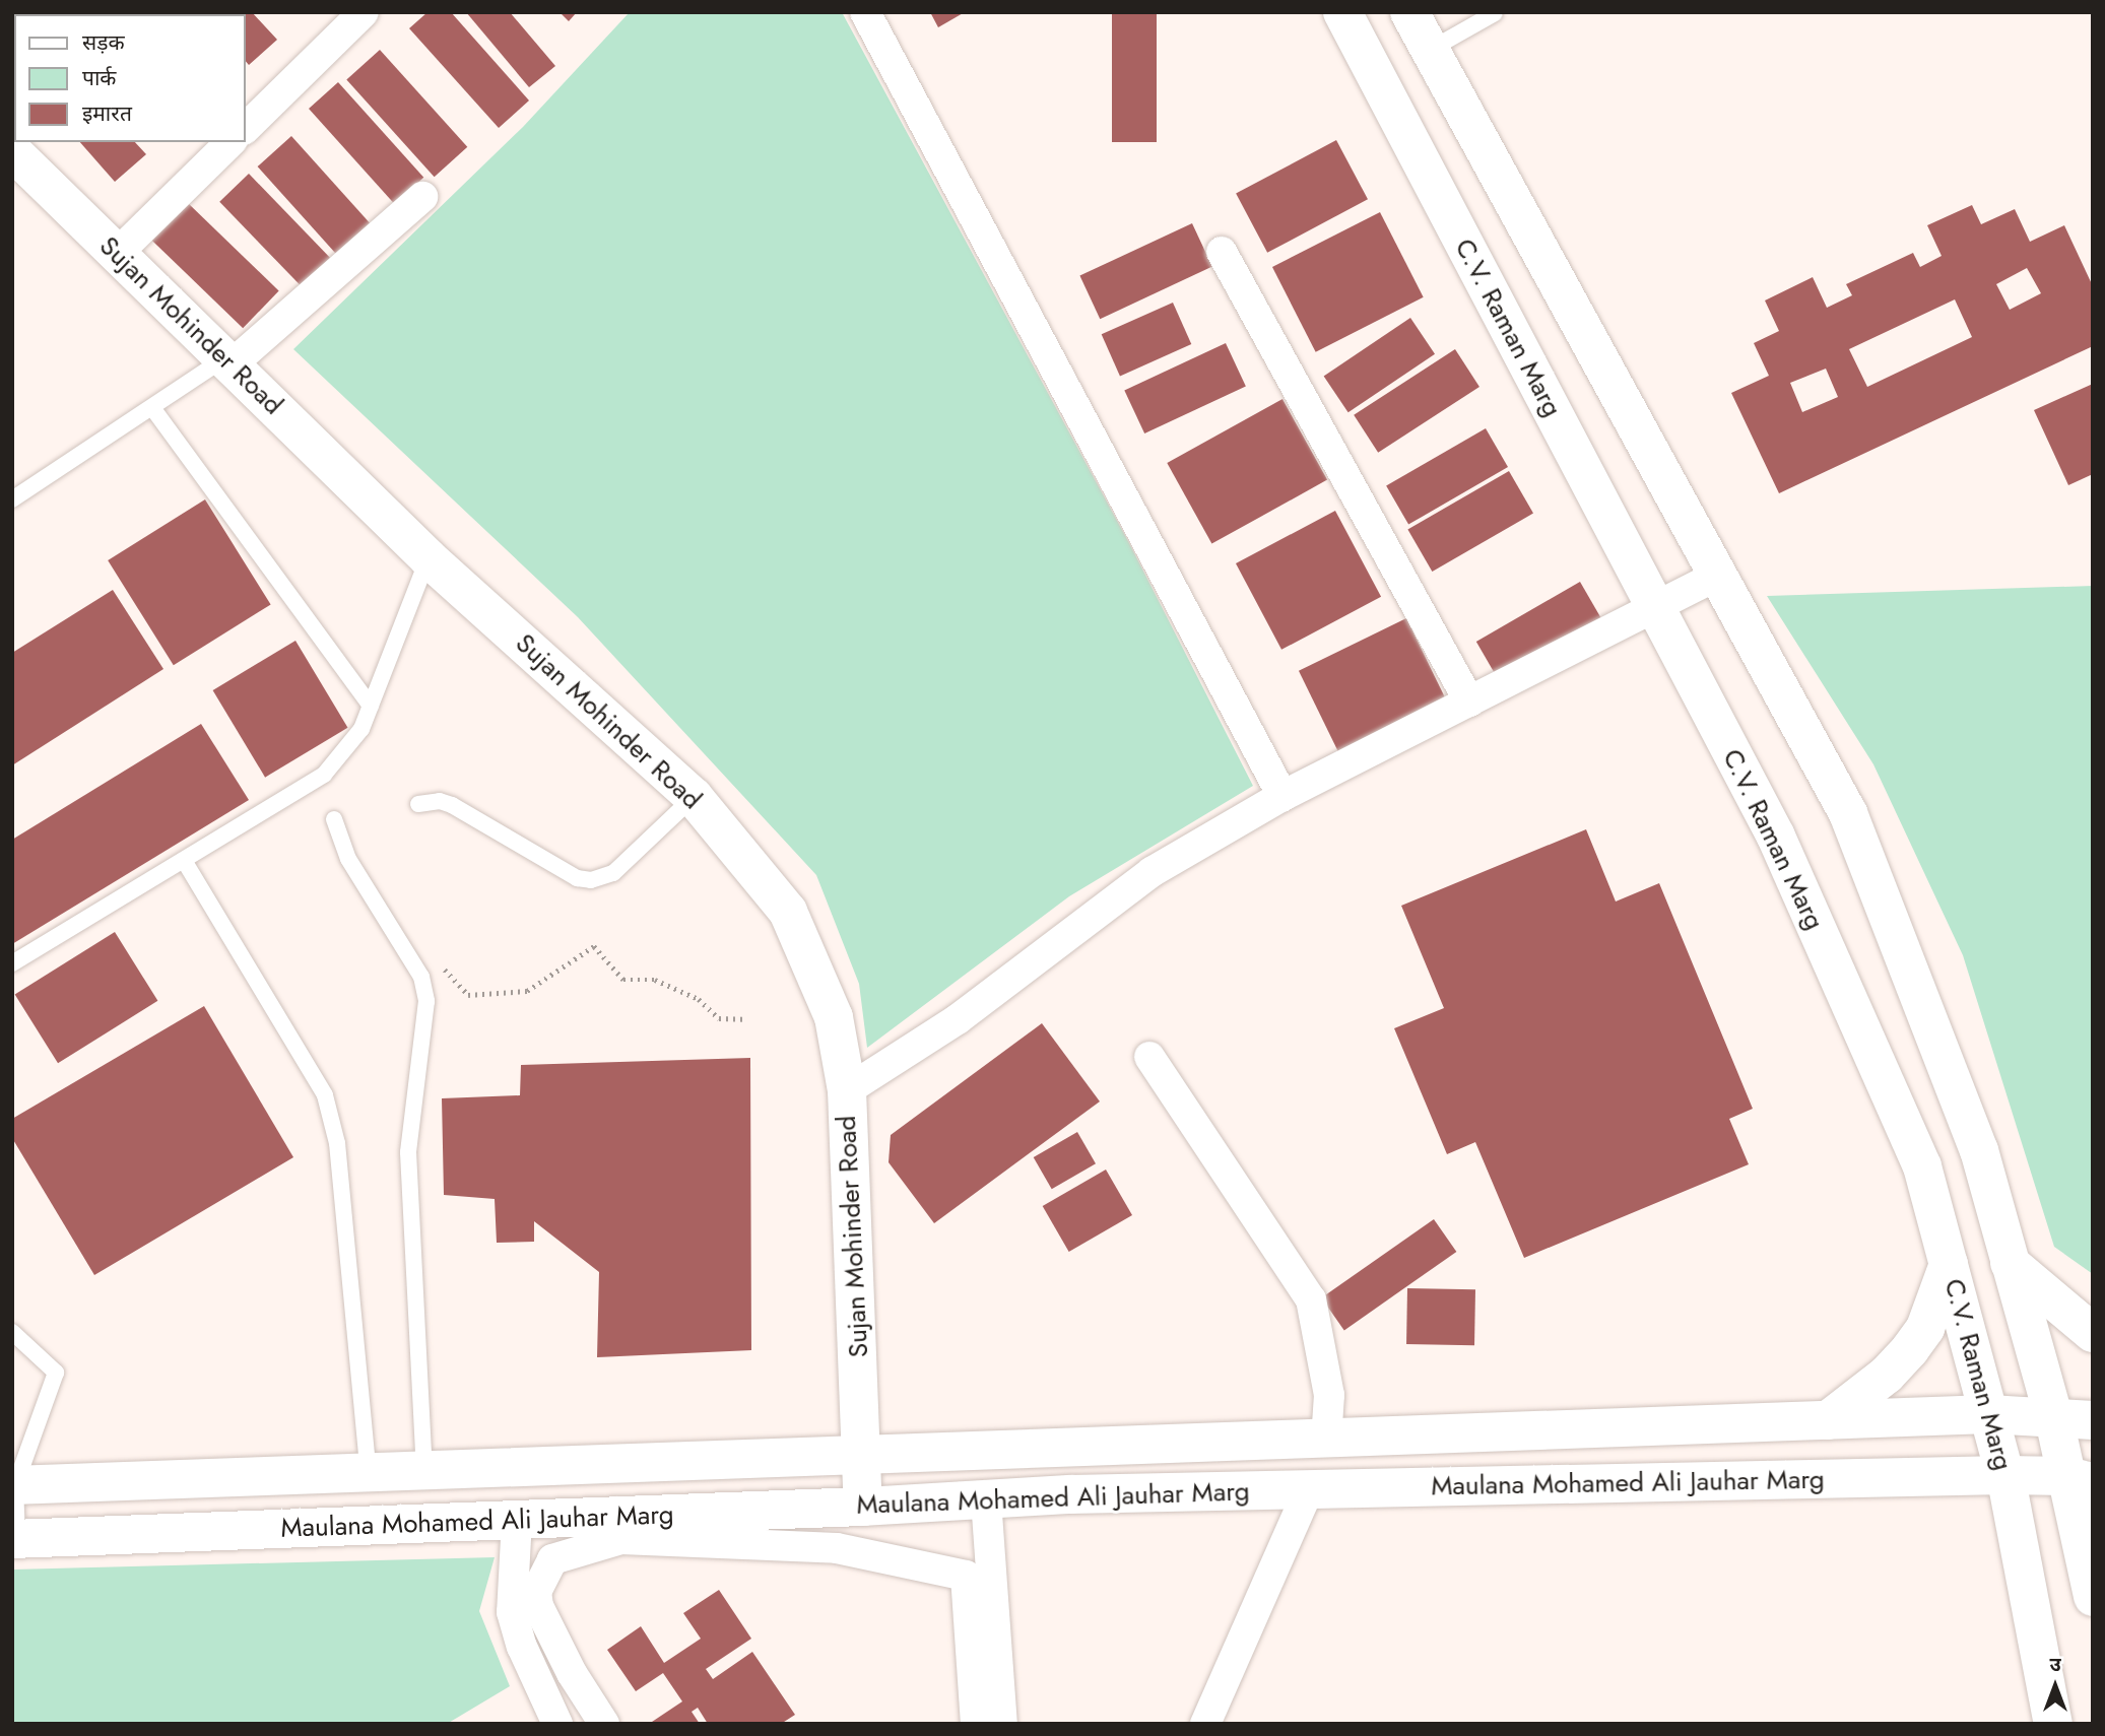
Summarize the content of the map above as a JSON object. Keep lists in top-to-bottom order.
{
  "streets": {
    "main road": ["Sujan Mohinder Road", "C.V. Raman Marg", "Maulana Mohamed Ali Jauhar Marg"]
  },
  "crossings": [
    ["Sujan Mohinder Road", "Maulana Mohamed Ali Jauhar Marg"],
    ["C.V. Raman Marg", "Maulana Mohamed Ali Jauhar Marg"]
  ],
  "legend": ["सड़क", "पार्क", "इमारत"],
  "north": "top"
}
